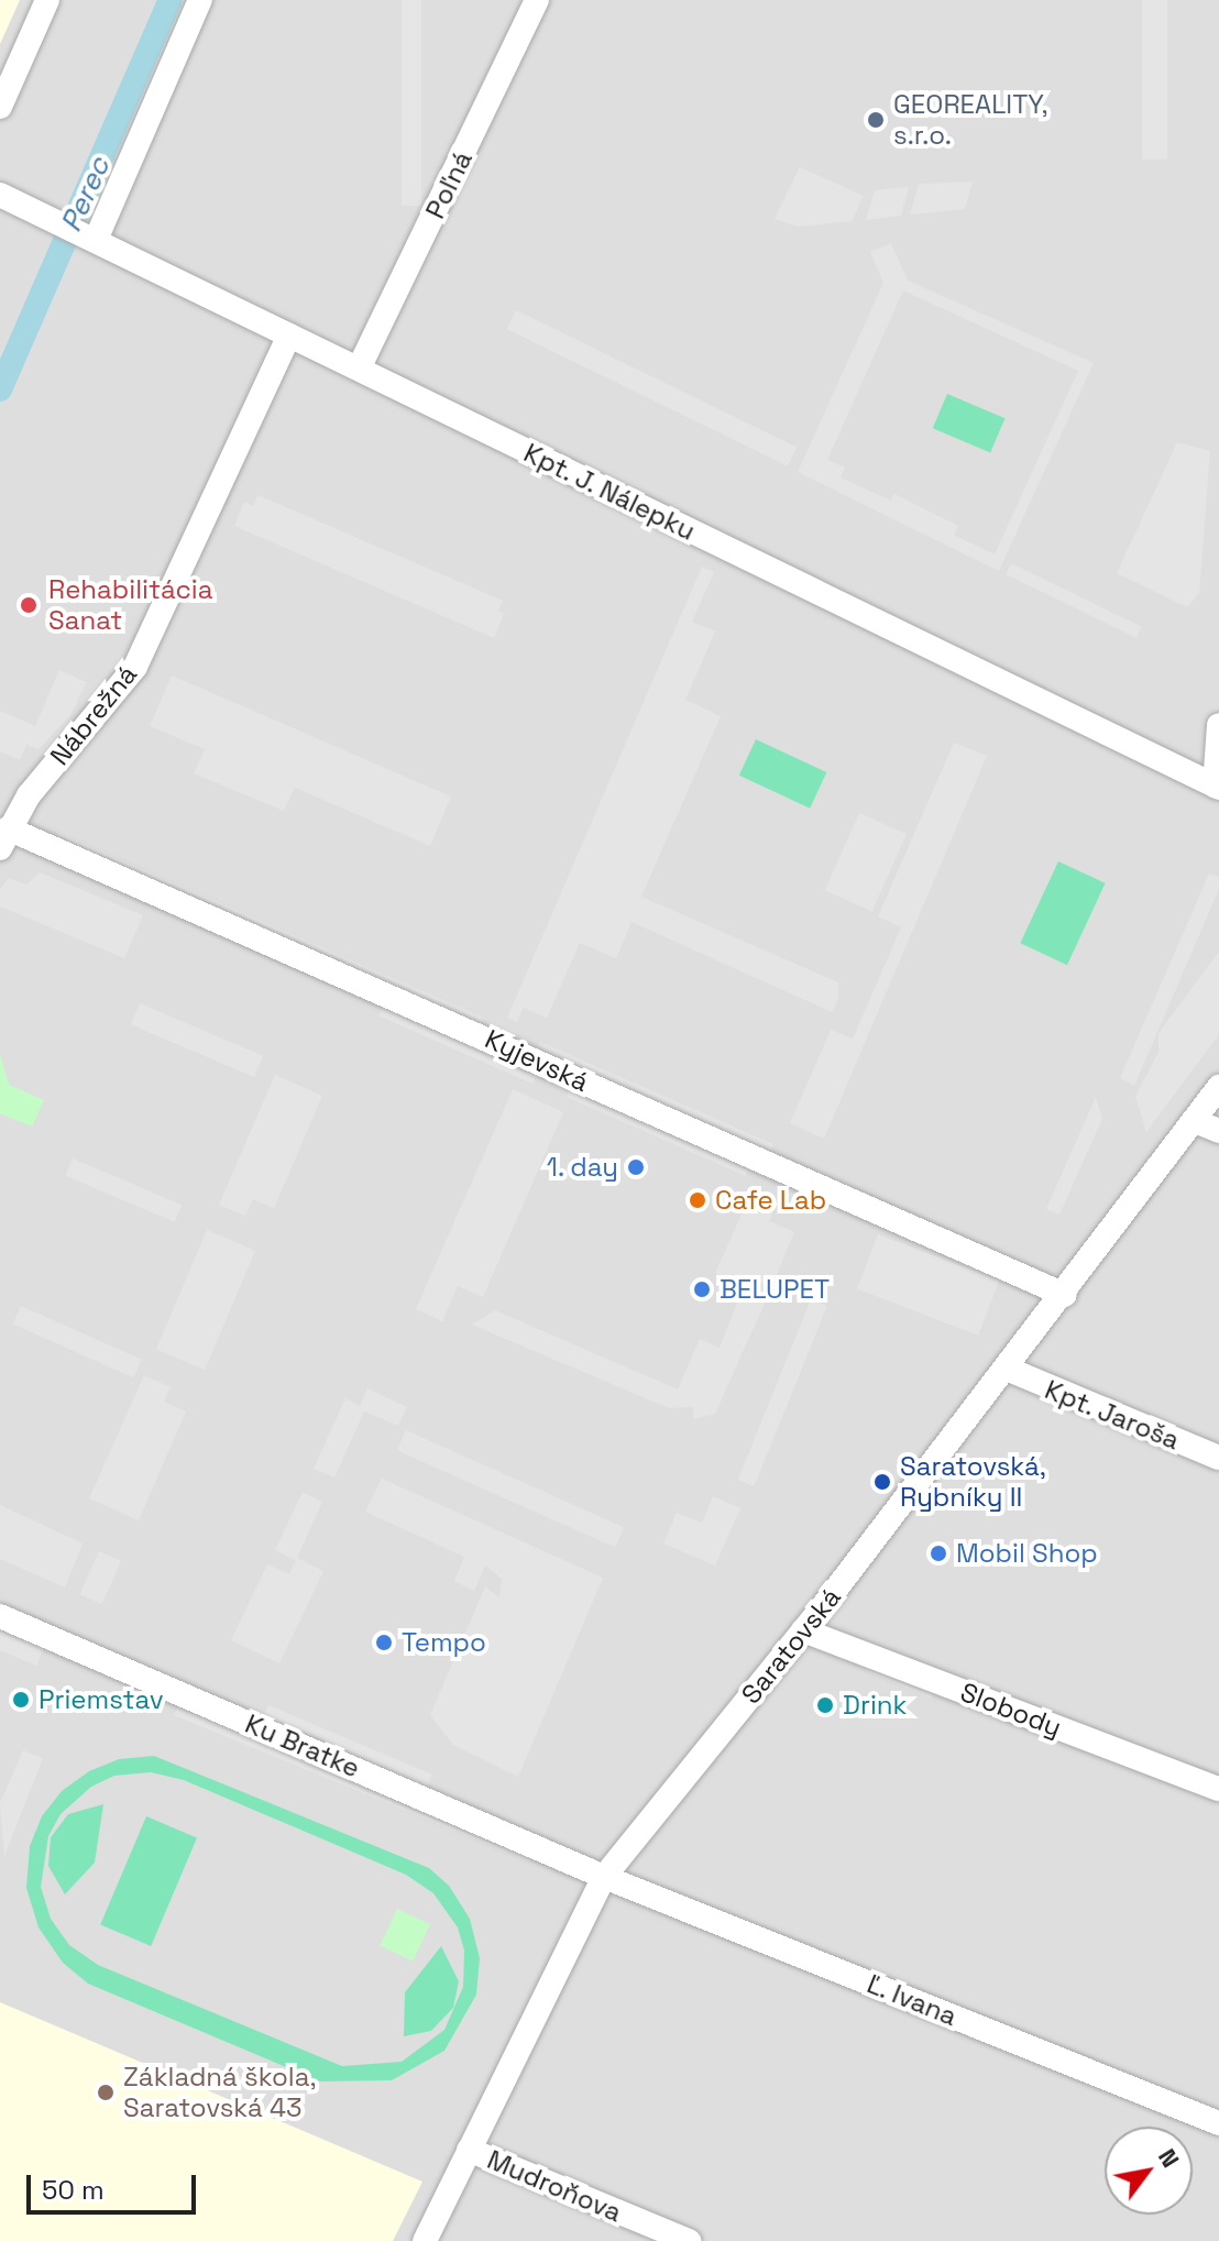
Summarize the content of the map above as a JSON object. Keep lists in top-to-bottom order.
{
  "streets": {
    "street": [
      "Poľná",
      "Kpt. J. Nálepku",
      "Nábrežná",
      "Kyjevská",
      "Kpt. Jaroša",
      "Saratovská",
      "Slobody",
      "Ku Bratke",
      "Ľ. Ivana",
      "Mudroňova"
    ]
  },
  "crossings": [
    ["Poľná", "Kpt. J. Nálepku"],
    ["Kpt. J. Nálepku", "Nábrežná"],
    ["Nábrežná", "Kyjevská"],
    ["Kyjevská", "Saratovská"],
    ["Kpt. Jaroša", "Saratovská"],
    ["Saratovská", "Slobody"],
    ["Saratovská", "Ku Bratke"],
    ["Saratovská", "Ľ. Ivana"],
    ["Saratovská", "Mudroňova"],
    ["Ku Bratke", "Ľ. Ivana"]
  ],
  "water": ["Perec"],
  "places": [
    "GEOREALITY, s.r.o.",
    "Rehabilitácia Sanat",
    "1. day",
    "Cafe Lab",
    "BELUPET",
    "Saratovská, Rybníky II",
    "Mobil Shop",
    "Tempo",
    "Priemstav",
    "Drink",
    "Základná škola, Saratovská 43"
  ],
  "scale_bar": "50 m",
  "north": "top right"
}
